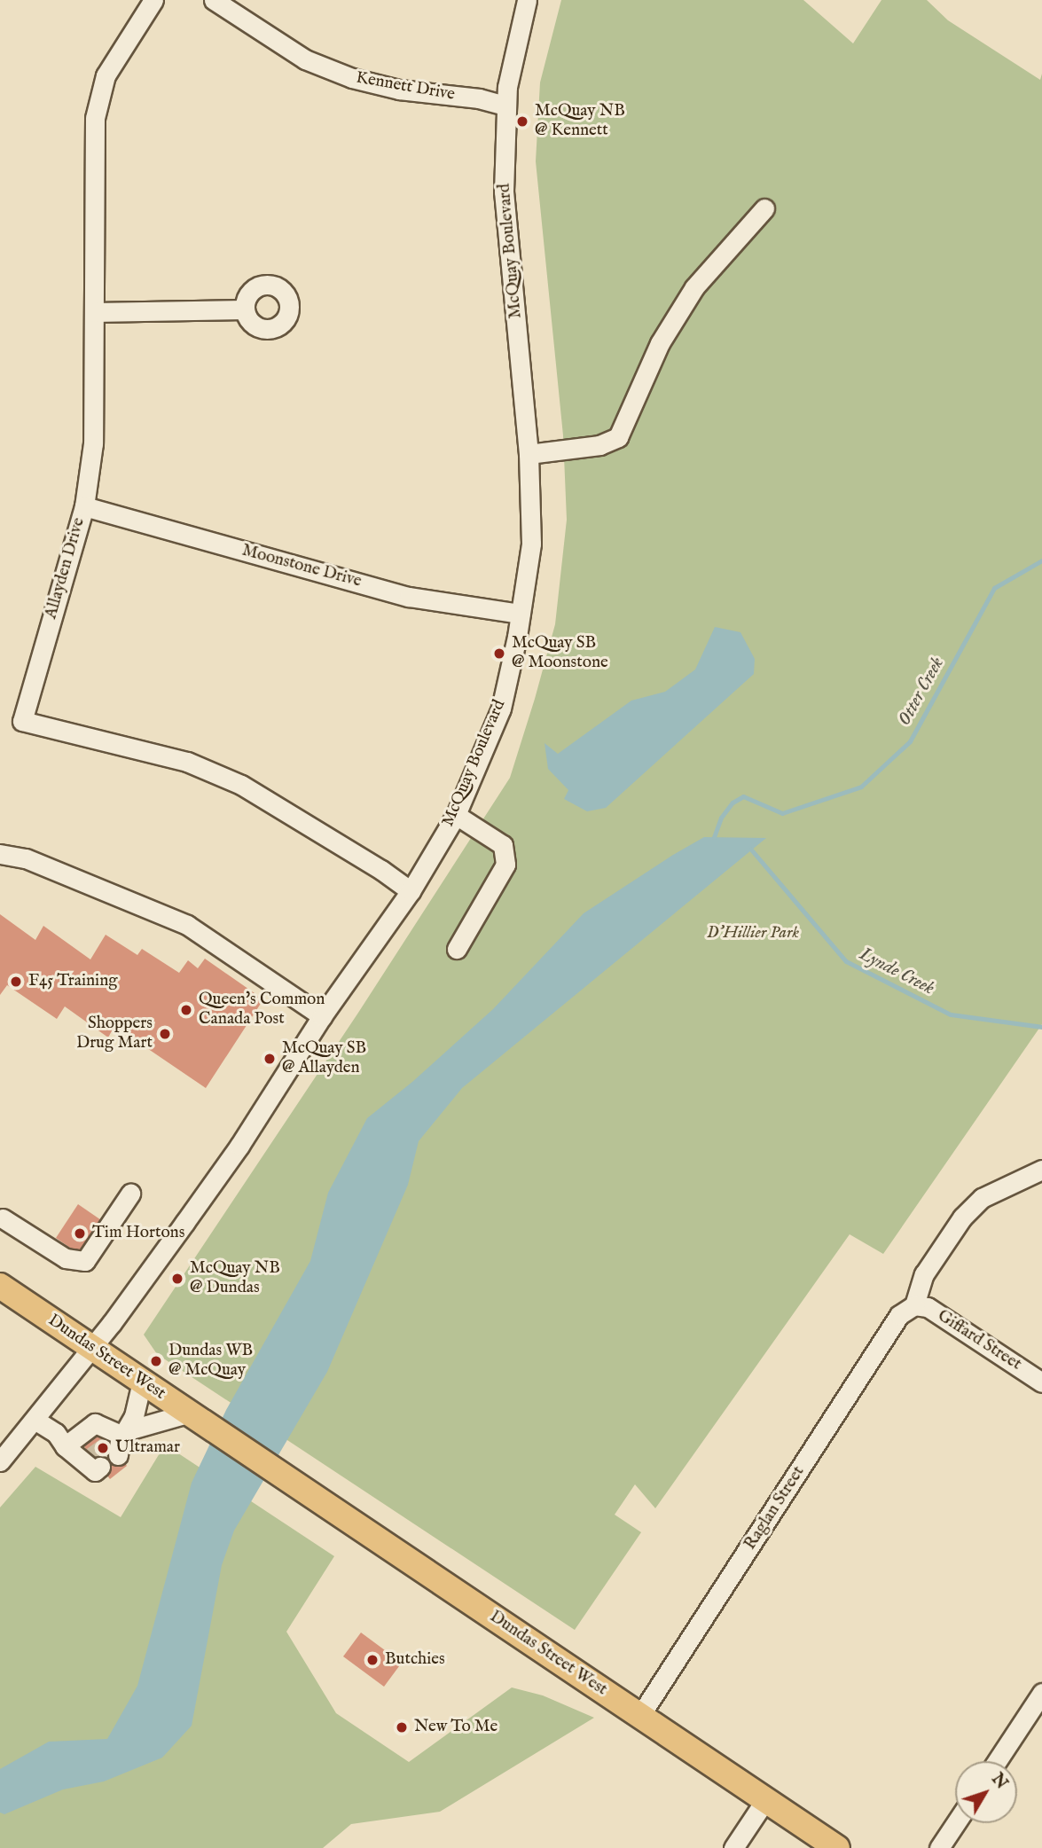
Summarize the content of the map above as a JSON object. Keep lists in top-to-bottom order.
{
  "streets": {
    "main road": ["Dundas Street West"],
    "street": [
      "Kennett Drive",
      "McQuay Boulevard",
      "Moonstone Drive",
      "Allayden Drive",
      "Giffard Street",
      "Raglan Street"
    ]
  },
  "crossings": [
    ["Kennett Drive", "McQuay Boulevard"],
    ["McQuay Boulevard", "Moonstone Drive"],
    ["McQuay Boulevard", "Allayden Drive"],
    ["McQuay Boulevard", "Dundas Street West"],
    ["Moonstone Drive", "Allayden Drive"],
    ["Giffard Street", "Raglan Street"],
    ["Dundas Street West", "Raglan Street"]
  ],
  "water": ["Otter Creek", "Lynde Creek"],
  "parks": ["D'Hillier Park"],
  "places": [
    "McQuay NB @ Kennett",
    "McQuay SB @ Moonstone",
    "F45 Training",
    "Queen's Common Canada Post",
    "Shoppers Drug Mart",
    "McQuay SB @ Allayden",
    "Tim Hortons",
    "McQuay NB @ Dundas",
    "Dundas WB @ McQuay",
    "Ultramar",
    "Butchies",
    "New To Me"
  ],
  "north": "top right"
}
